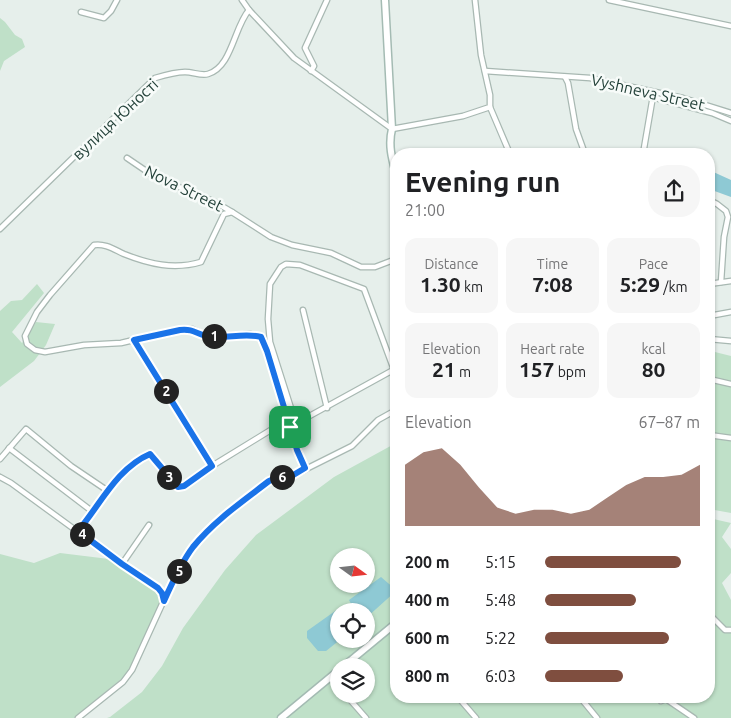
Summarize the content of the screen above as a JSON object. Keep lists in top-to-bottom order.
{
  "streets": {
    "street": ["Vyshneva Street", "вулиця Юності", "Nova Street"]
  },
  "north": "right",
  "page": {
    "heading": ["Evening run", "21:00"],
    "stats": [
      ["Distance", "1.30 km"],
      ["Time", "7:08"],
      ["Pace", "5:29 /km"],
      ["Elevation", "21 m"],
      ["Heart rate", "157 bpm"],
      ["kcal", "80"]
    ],
    "pins": [
      "1",
      "2",
      "3",
      "6",
      "4",
      "5"
    ],
    "chart": ["Elevation", "67–87 m"],
    "list": [
      {
        "name": "200 m",
        "note": "5:15"
      },
      {
        "name": "400 m",
        "note": "5:48"
      },
      {
        "name": "600 m",
        "note": "5:22"
      },
      {
        "name": "800 m",
        "note": "6:03"
      }
    ]
  }
}
